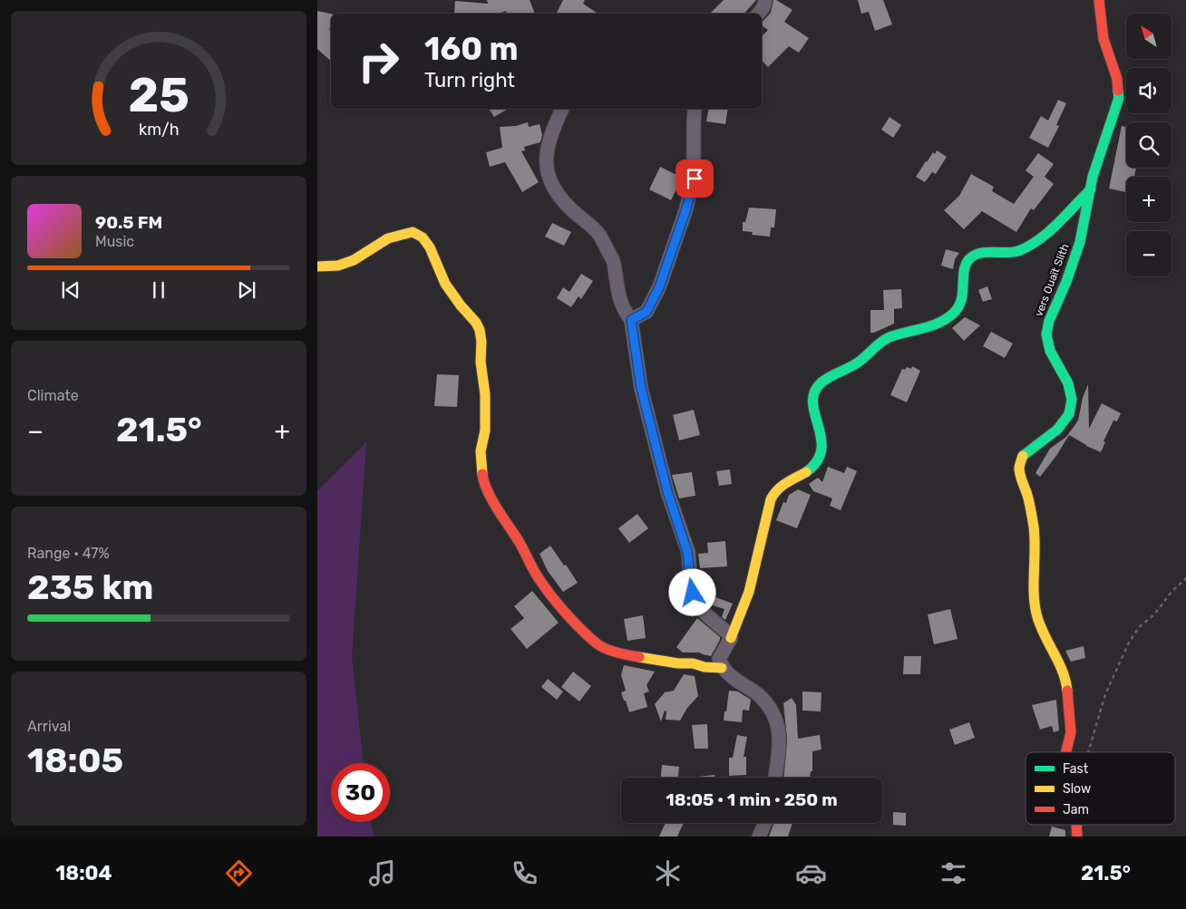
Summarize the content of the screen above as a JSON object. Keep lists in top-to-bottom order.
{
  "streets": {
    "street": ["vers Ouaït Slith"]
  },
  "legend": ["Fast", "Slow", "Jam"],
  "north": "top left",
  "page": {
    "map_buttons": ["+", "−"],
    "turn": ["160 m", "Turn right"],
    "song": ["90.5 FM", "Music"],
    "tile": [
      "Climate",
      ["Range · 47%", "235 km"],
      ["Arrival", "18:05"]
    ],
    "heat": ["−", "21.5°", "+"],
    "limit": "30",
    "trip": "18:05 · 1 min · 250 m",
    "tabs": ["18:04", "21.5°"],
    "gauge": ["25", "km/h"]
  }
}
